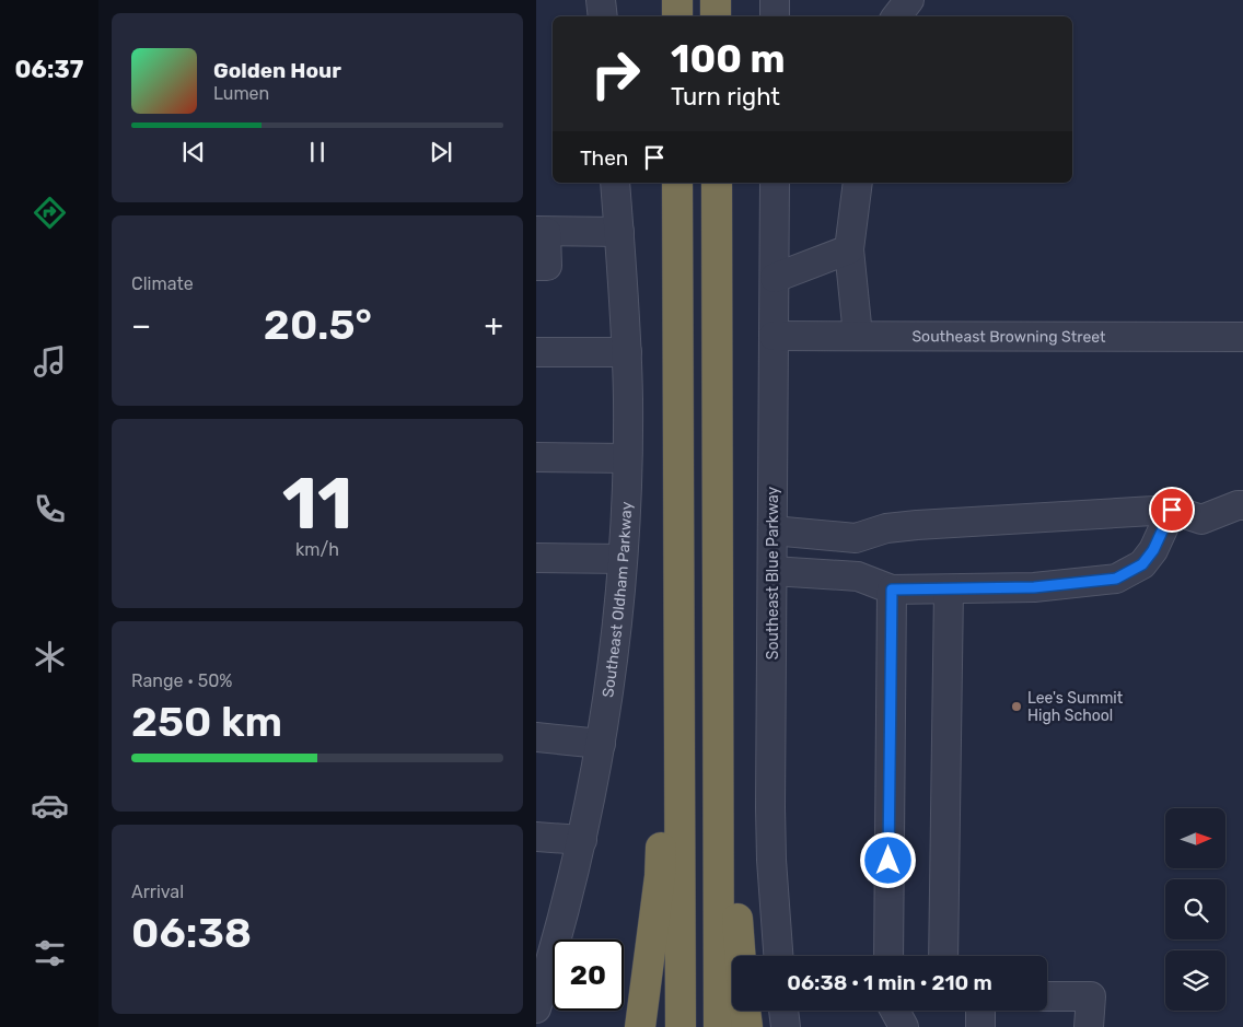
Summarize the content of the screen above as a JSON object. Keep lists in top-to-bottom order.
{
  "streets": {
    "street": ["Southeast Browning Street", "Southeast Blue Parkway", "Southeast Oldham Parkway"]
  },
  "crossings": [
    ["Southeast Browning Street", "Southeast Blue Parkway"]
  ],
  "places": ["Lee's Summit High School"],
  "north": "right",
  "page": {
    "tabs": "06:37",
    "turn": ["100 m", "Turn right"],
    "song": ["Golden Hour", "Lumen"],
    "then": "Then",
    "tile": [
      "Climate",
      ["11", "km/h"],
      ["Range · 50%", "250 km"],
      ["Arrival", "06:38"]
    ],
    "heat": ["−", "20.5°", "+"],
    "limit": "20",
    "trip": "06:38 · 1 min · 210 m"
  }
}
